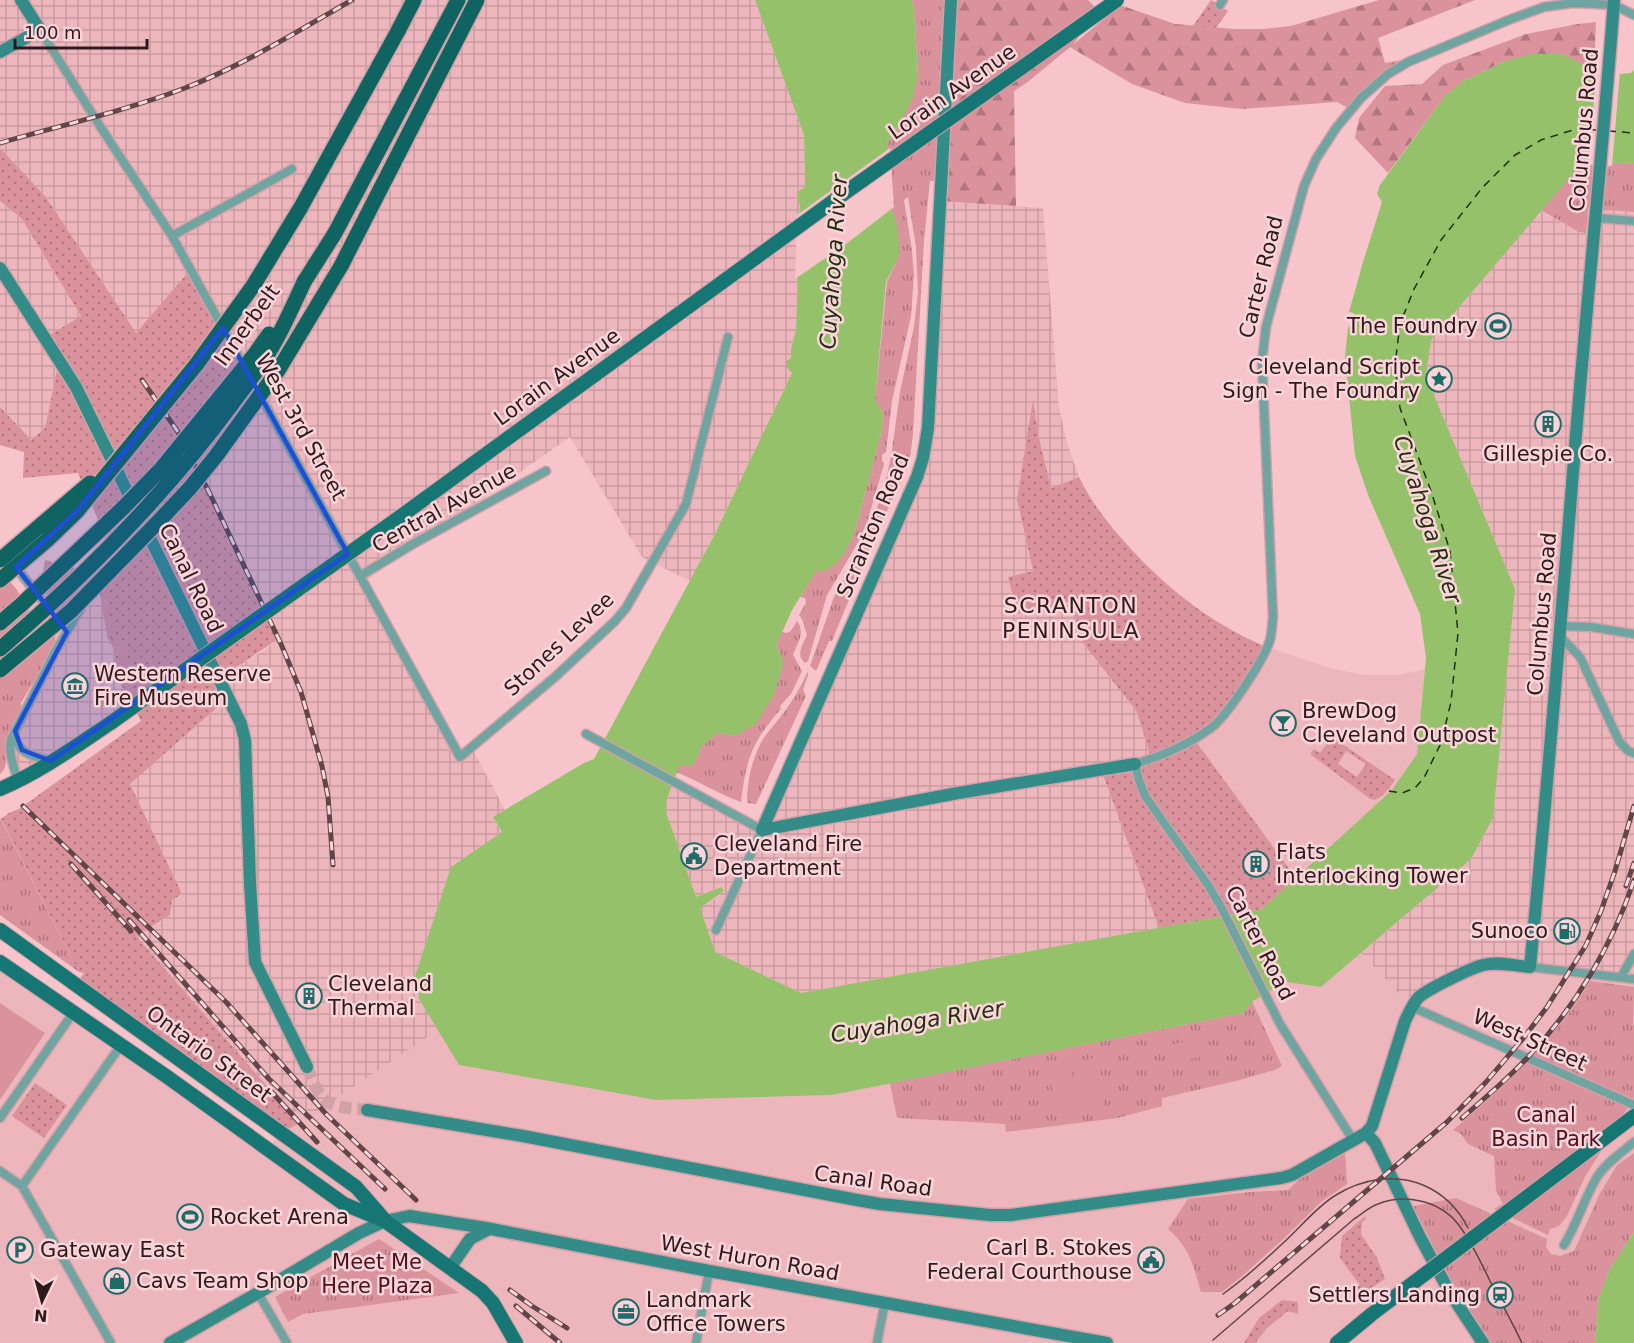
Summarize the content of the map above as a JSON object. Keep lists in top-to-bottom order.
{
  "streets": {
    "highway": ["Innerbelt"],
    "main road": ["Lorain Avenue", "Ontario Street"],
    "street": [
      "Columbus Road",
      "Carter Road",
      "West 3rd Street",
      "Central Avenue",
      "Scranton Road",
      "Canal Road",
      "Stones Levee",
      "West Street",
      "West Huron Road"
    ]
  },
  "crossings": [
    ["Columbus Road", "Carter Road"],
    ["Carter Road", "Scranton Road"],
    ["Carter Road", "Canal Road"],
    ["West 3rd Street", "Central Avenue"],
    ["West 3rd Street", "Stones Levee"],
    ["Ontario Street", "West Huron Road"]
  ],
  "districts": ["SCRANTON PENINSULA"],
  "water": ["Cuyahoga River"],
  "parks": ["Canal Basin Park", "Meet Me Here Plaza"],
  "places": {
    "sports": ["The Foundry", "Rocket Arena"],
    "place": ["Cleveland Script Sign - The Foundry"],
    "building": ["Gillespie Co.", "Flats Interlocking Tower", "Cleveland Thermal"],
    "museum": ["Western Reserve Fire Museum"],
    "bar": ["BrewDog Cleveland Outpost"],
    "public building": ["Cleveland Fire Department", "Carl B. Stokes Federal Courthouse"],
    "fuel station": ["Sunoco"],
    "parking": ["Gateway East"],
    "shop": ["Cavs Team Shop"],
    "station": ["Settlers Landing"],
    "office": ["Landmark Office Towers"]
  },
  "scale_bar": "100 m",
  "north": "bottom"
}
